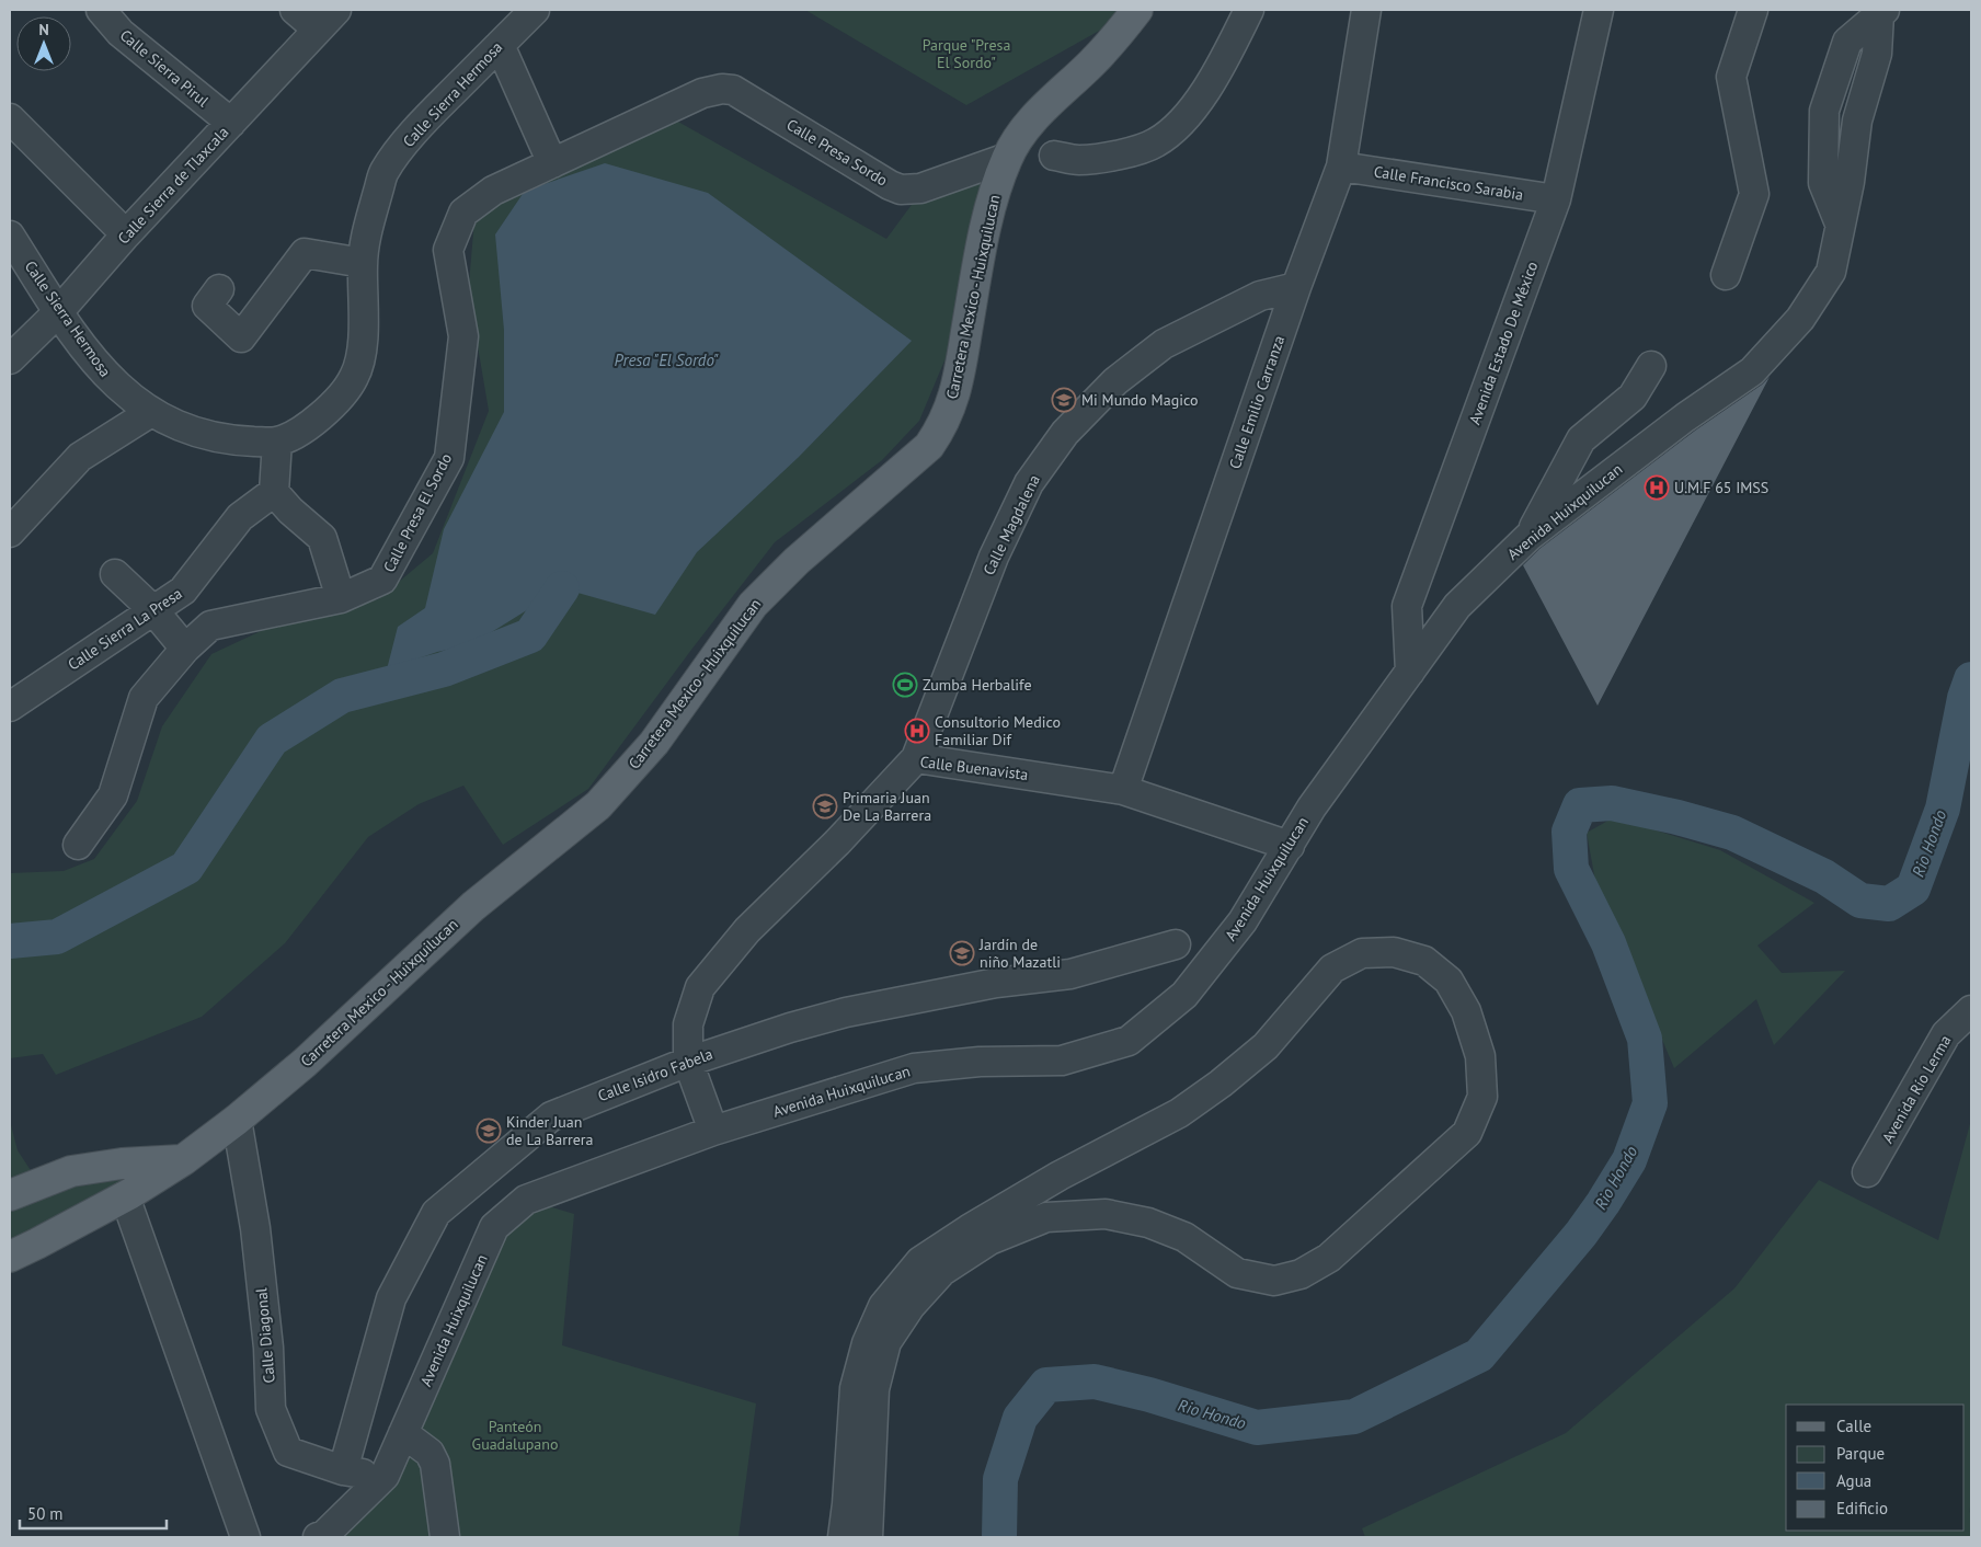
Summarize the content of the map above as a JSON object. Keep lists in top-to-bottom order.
{
  "streets": {
    "main road": ["Carretera Mexico - Huixquilucan"],
    "street": [
      "Calle Sierra Pirul",
      "Calle Sierra Hermosa",
      "Calle Presa Sordo",
      "Calle Francisco Sarabia",
      "Calle Sierra de Tlaxcala",
      "Avenida Estado De México",
      "Calle Emilio Carranza",
      "Avenida Huixquilucan",
      "Calle Presa El Sordo",
      "Calle Magdalena",
      "Calle Sierra La Presa",
      "Calle Buenavista",
      "Calle Isidro Fabela",
      "Avenida Río Lerma",
      "Calle Diagonal"
    ]
  },
  "crossings": [
    ["Calle Sierra Pirul", "Calle Sierra de Tlaxcala"],
    ["Calle Sierra Hermosa", "Calle Sierra de Tlaxcala"],
    ["Calle Presa Sordo", "Carretera Mexico - Huixquilucan"],
    ["Calle Presa Sordo", "Calle Presa El Sordo"],
    ["Calle Francisco Sarabia", "Avenida Estado De México"],
    ["Calle Francisco Sarabia", "Calle Emilio Carranza"],
    ["Carretera Mexico - Huixquilucan", "Calle Diagonal"],
    ["Avenida Estado De México", "Avenida Huixquilucan"],
    ["Calle Emilio Carranza", "Calle Magdalena"],
    ["Calle Emilio Carranza", "Calle Buenavista"],
    ["Avenida Huixquilucan", "Calle Buenavista"],
    ["Avenida Huixquilucan", "Calle Diagonal"],
    ["Calle Magdalena", "Calle Buenavista"],
    ["Calle Buenavista", "Calle Isidro Fabela"],
    ["Calle Isidro Fabela", "Calle Diagonal"]
  ],
  "water": ["Presa \"El Sordo\"", "Rio Hondo"],
  "parks": ["Parque \"Presa El Sordo\"", "Panteón Guadalupano"],
  "places": {
    "school or university": [
      "Mi Mundo Magico",
      "Primaria Juan De La Barrera",
      "Jardín de niño Mazatli",
      "Kinder Juan de La Barrera"
    ],
    "hospital": ["U.M.F 65 IMSS", "Consultorio Medico Familiar Dif"],
    "sports": ["Zumba Herbalife"]
  },
  "legend": [
    "Calle",
    "Parque",
    "Agua",
    "Edificio"
  ],
  "scale_bar": "50 m",
  "north": "top"
}
